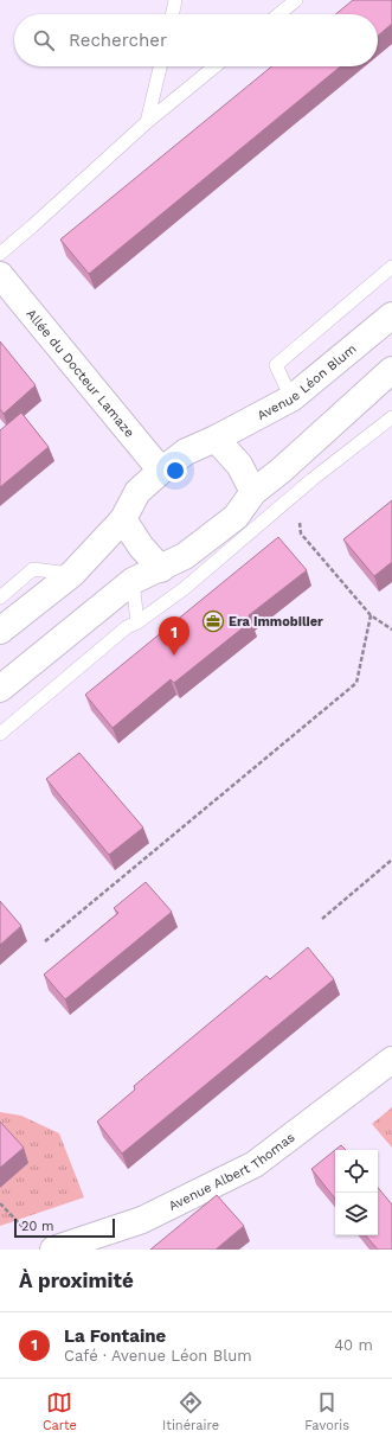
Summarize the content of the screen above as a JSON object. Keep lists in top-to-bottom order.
{
  "streets": {
    "main road": ["Allée du Docteur Lamaze", "Avenue Léon Blum", "Avenue Albert Thomas"]
  },
  "crossings": [
    ["Allée du Docteur Lamaze", "Avenue Léon Blum"]
  ],
  "places": {
    "office": ["Era Immobilier"]
  },
  "scale_bar": "20 m",
  "page": {
    "search": "Rechercher",
    "pins": "1",
    "scale": "20 m",
    "heading": "À proximité",
    "list": [
      {
        "mark": "1",
        "name": "La Fontaine",
        "note": "Café · Avenue Léon Blum",
        "value": "40 m"
      }
    ],
    "nav": ["Carte", "Itinéraire", "Favoris"]
  }
}
